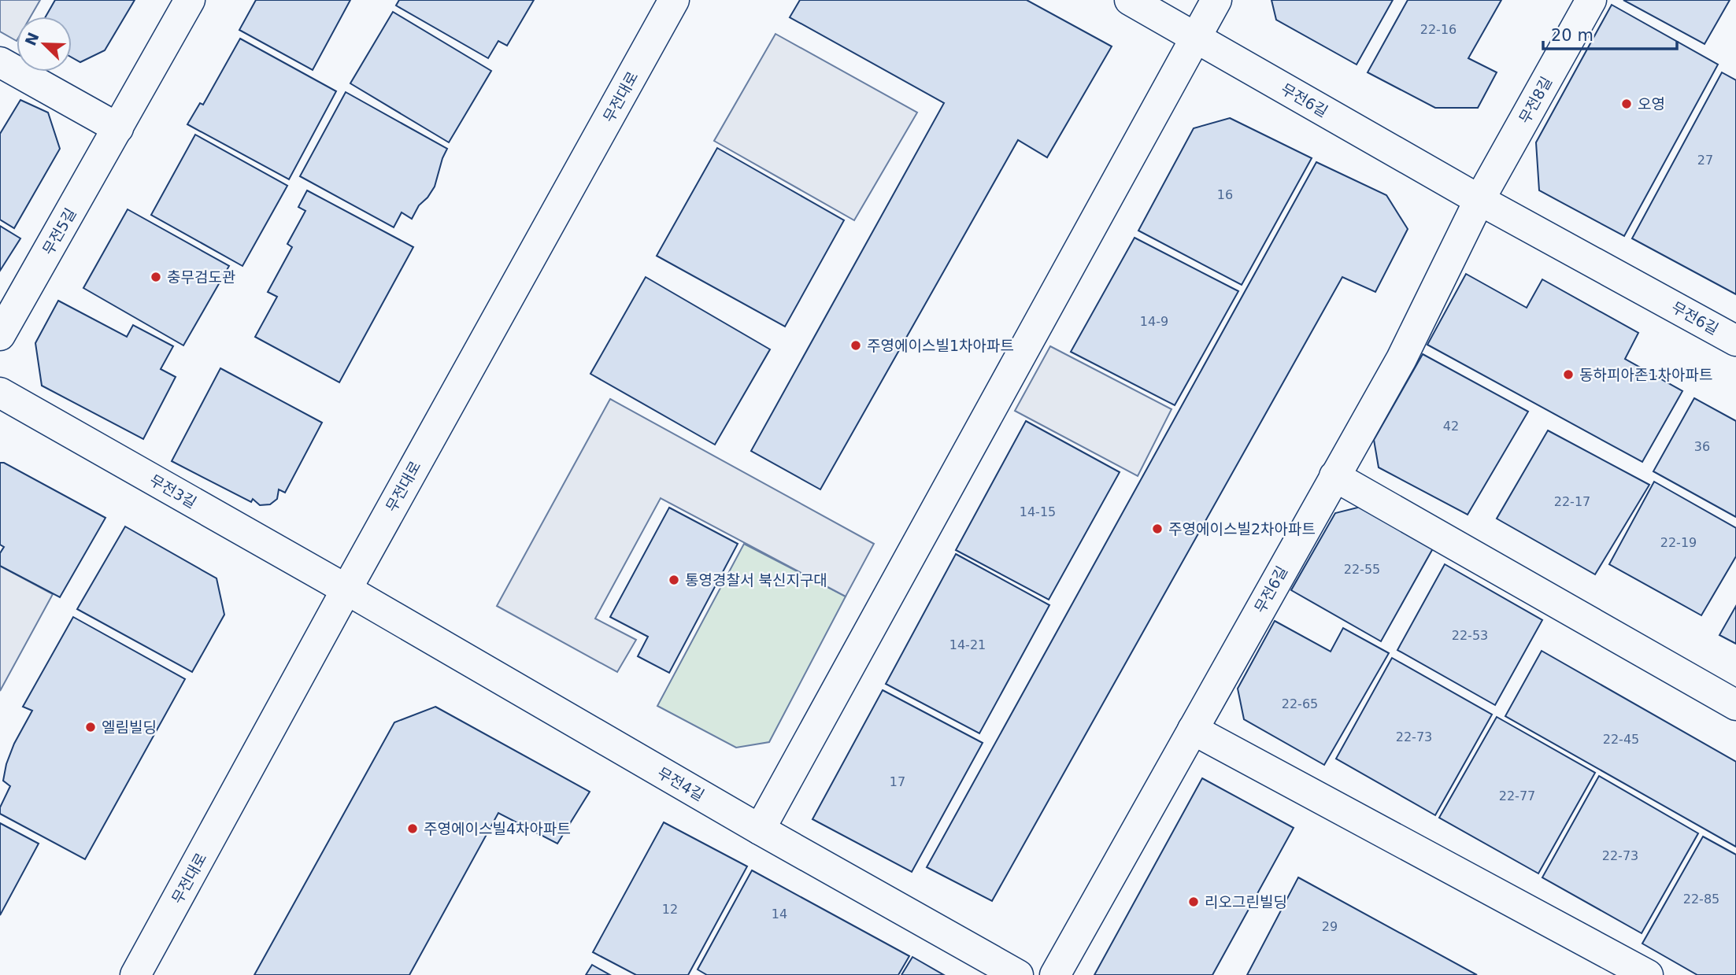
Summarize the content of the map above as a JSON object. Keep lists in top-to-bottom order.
{
  "streets": {
    "street": [
      "무전대로",
      "무전6길",
      "무전8길",
      "무전5길",
      "무전3길",
      "무전4길"
    ]
  },
  "crossings": [
    ["무전대로", "무전3길"],
    ["무전대로", "무전4길"],
    ["무전6길", "무전8길"],
    ["무전3길", "무전4길"]
  ],
  "places": [
    "오영",
    "충무검도관",
    "주영에이스빌1차아파트",
    "동하피아존1차아파트",
    "주영에이스빌2차아파트",
    "통영경찰서 북신지구대",
    "엘림빌딩",
    "주영에이스빌4차아파트",
    "리오그린빌딩"
  ],
  "house_numbers": [
    "22-16",
    "27",
    "16",
    "14-9",
    "42",
    "36",
    "22-17",
    "14-15",
    "22-19",
    "22-55",
    "22-53",
    "14-21",
    "22-65",
    "22-73",
    "22-45",
    "17",
    "22-77",
    "22-73",
    "22-85",
    "12",
    "14",
    "29"
  ],
  "scale_bar": "20 m",
  "north": "top left"
}
